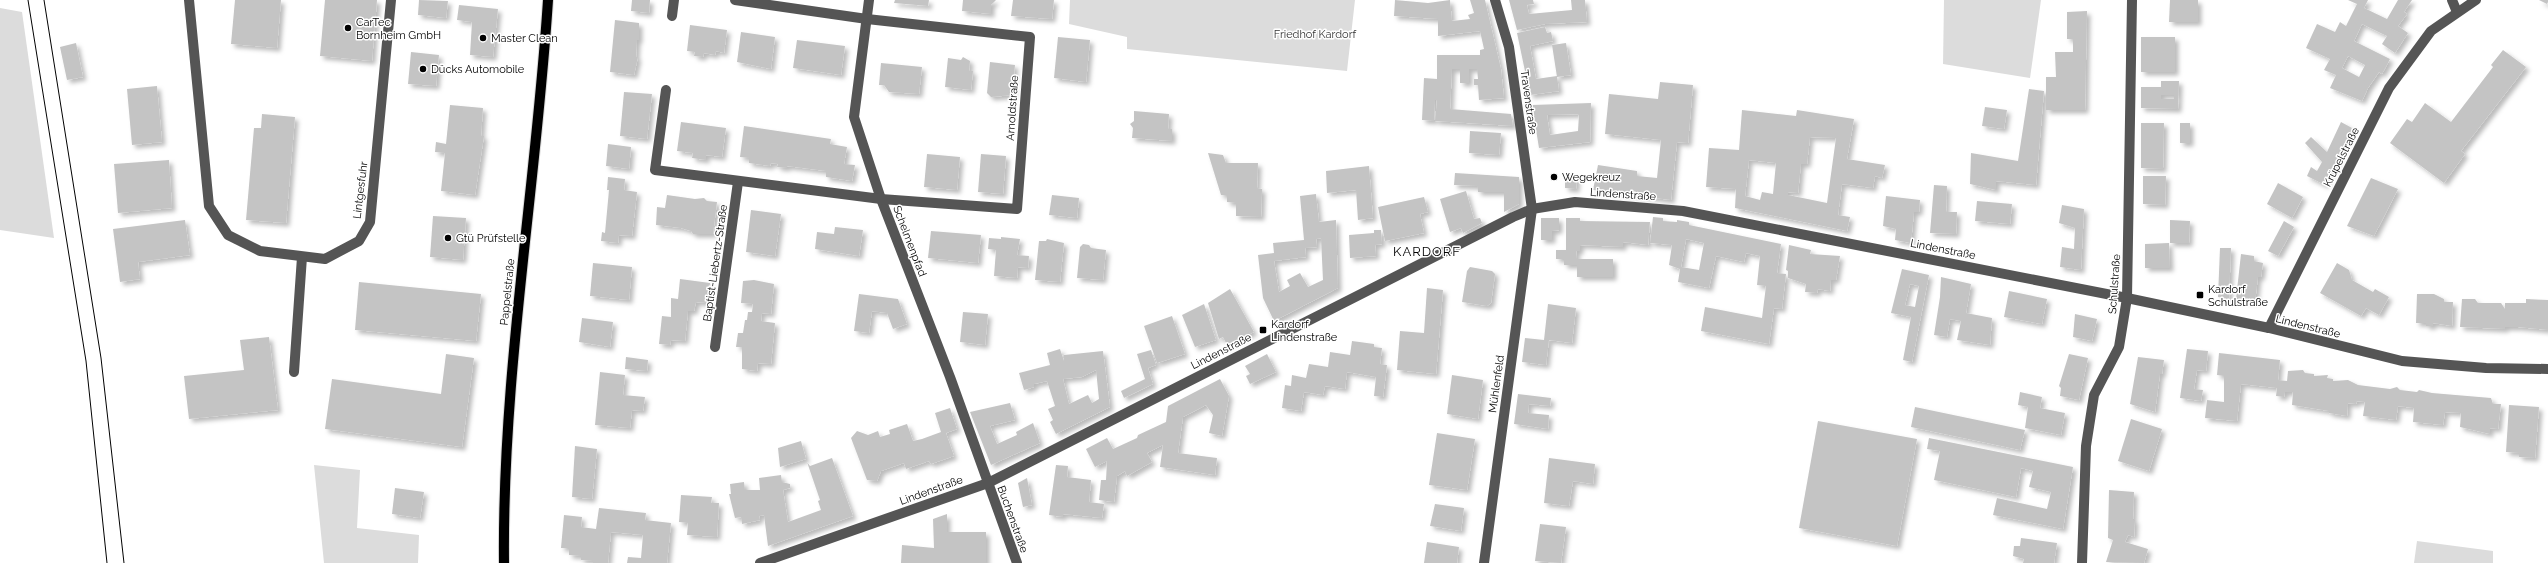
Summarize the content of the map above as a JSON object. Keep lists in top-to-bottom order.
{
  "streets": {
    "main road": ["Pappelstraße"],
    "street": [
      "Travenstraße",
      "Arnoldstraße",
      "Krüpelstraße",
      "Lintgesfuhr",
      "Lindenstraße",
      "Schelmenpfad",
      "Baptist-Liebertz-Straße",
      "Schulstraße",
      "Mühlenfeld",
      "Buchenstraße"
    ]
  },
  "crossings": [
    ["Travenstraße", "Lindenstraße"],
    ["Travenstraße", "Mühlenfeld"],
    ["Arnoldstraße", "Schelmenpfad"],
    ["Krüpelstraße", "Lindenstraße"],
    ["Lindenstraße", "Schelmenpfad"],
    ["Lindenstraße", "Schulstraße"],
    ["Lindenstraße", "Mühlenfeld"],
    ["Lindenstraße", "Buchenstraße"],
    ["Schelmenpfad", "Buchenstraße"]
  ],
  "districts": ["KARDORF"],
  "parks": ["Friedhof Kardorf"],
  "places": {
    "other": [
      "CarTec Bornheim GmbH",
      "Master Clean",
      "Dücks Automobile",
      "Wegekreuz",
      "Gtü Prüfstelle"
    ],
    "transit": ["Kardorf Schulstraße", "Kardorf Lindenstraße"]
  }
}
